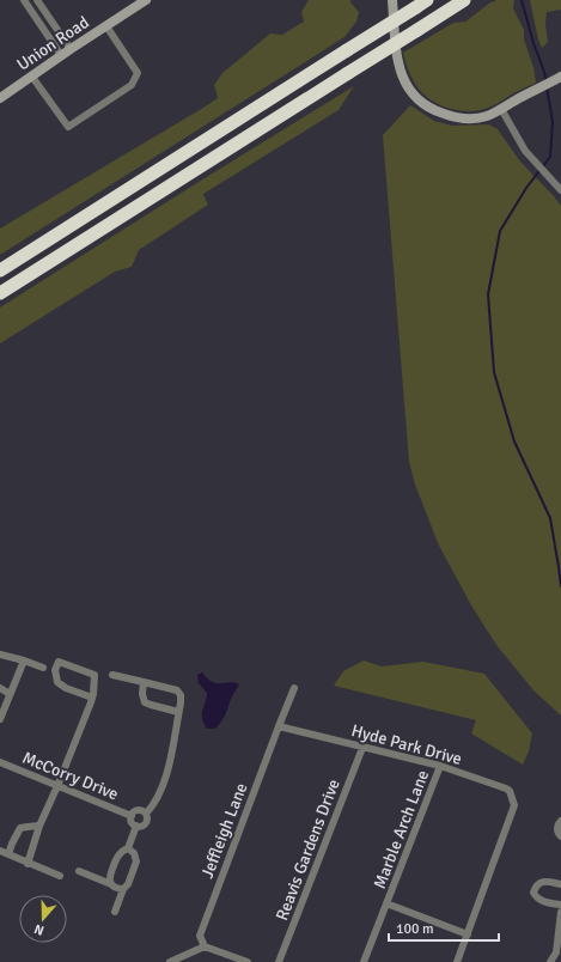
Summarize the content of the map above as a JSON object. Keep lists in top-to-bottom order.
{
  "streets": {
    "street": [
      "Union Road",
      "Hyde Park Drive",
      "McCorry Drive",
      "Marble Arch Lane",
      "Jeffleigh Lane",
      "Reavis Gardens Drive"
    ]
  },
  "crossings": [
    ["Hyde Park Drive", "Marble Arch Lane"],
    ["Hyde Park Drive", "Jeffleigh Lane"],
    ["Hyde Park Drive", "Reavis Gardens Drive"]
  ],
  "scale_bar": "100 m",
  "north": "bottom"
}
